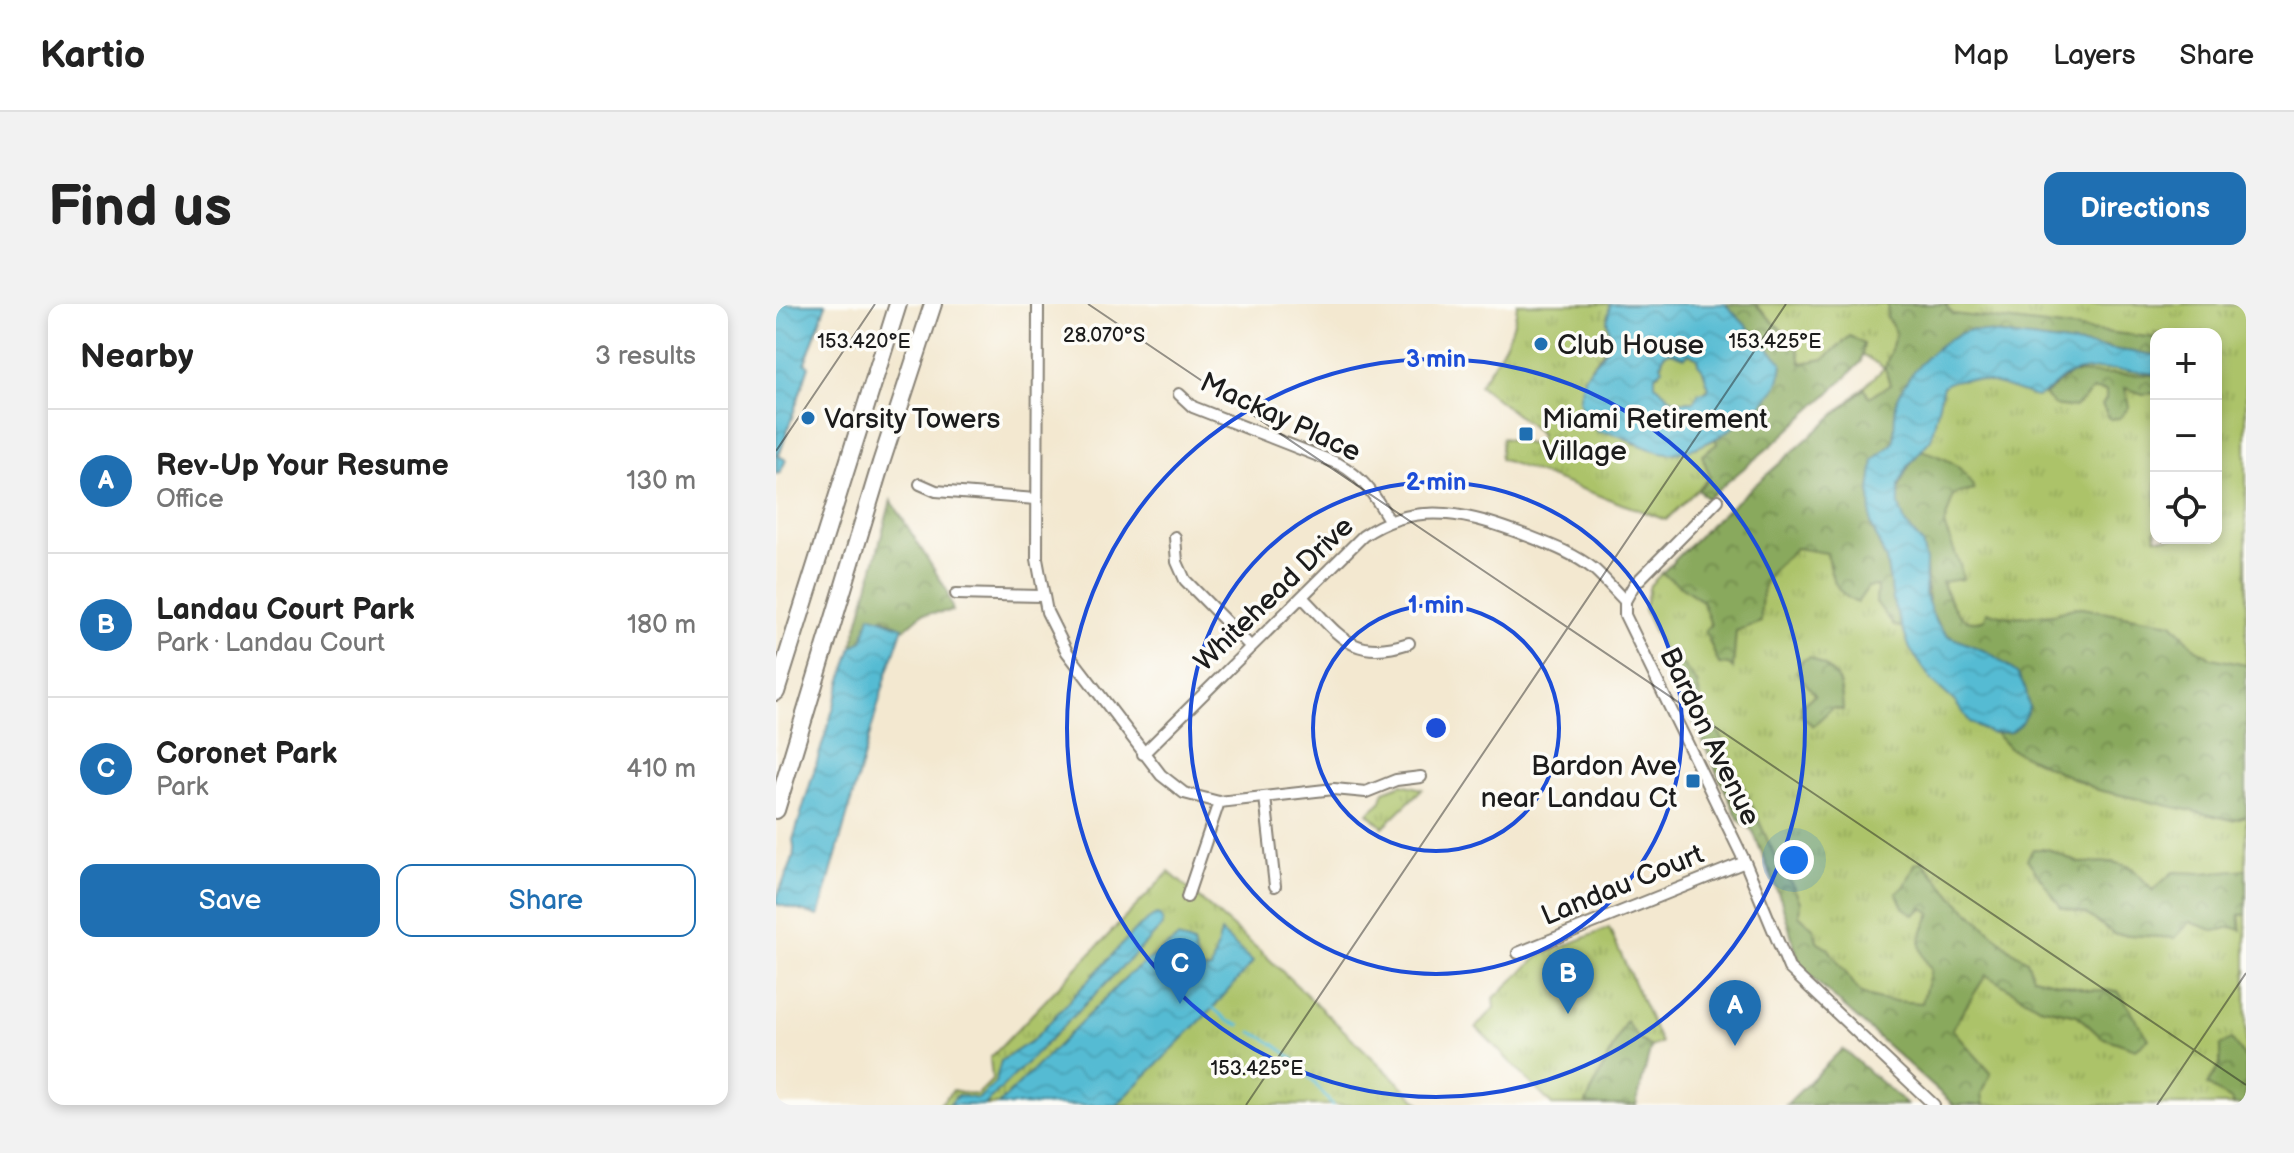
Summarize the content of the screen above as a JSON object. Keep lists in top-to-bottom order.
{
  "streets": {
    "street": [
      "Mackay Place",
      "Whitehead Drive",
      "Bardon Avenue",
      "Landau Court"
    ]
  },
  "crossings": [
    ["Mackay Place", "Whitehead Drive"],
    ["Whitehead Drive", "Bardon Avenue"],
    ["Bardon Avenue", "Landau Court"]
  ],
  "places": {
    "other": ["Club House", "Varsity Towers"],
    "transit": ["Miami Retirement Village", "Bardon Ave near Landau Ct"]
  },
  "page": {
    "header": "Kartio",
    "nav": ["Map", "Layers", "Share"],
    "buttons": [
      "Directions",
      ["Save", "Share"]
    ],
    "title": "Find us",
    "heading": ["Nearby", "3 results"],
    "map_buttons": ["+", "−"],
    "list": [
      {
        "mark": "A",
        "name": "Rev-Up Your Resume",
        "note": "Office",
        "value": "130 m"
      },
      {
        "mark": "B",
        "name": "Landau Court Park",
        "note": "Park · Landau Court",
        "value": "180 m"
      },
      {
        "mark": "C",
        "name": "Coronet Park",
        "note": "Park",
        "value": "410 m"
      }
    ],
    "pins": ["C", "B", "A"]
  },
  "coordinates": ["28.070°S", "153.420°E", "153.425°E"],
  "rings": ["3 min", "2 min", "1 min"]
}
